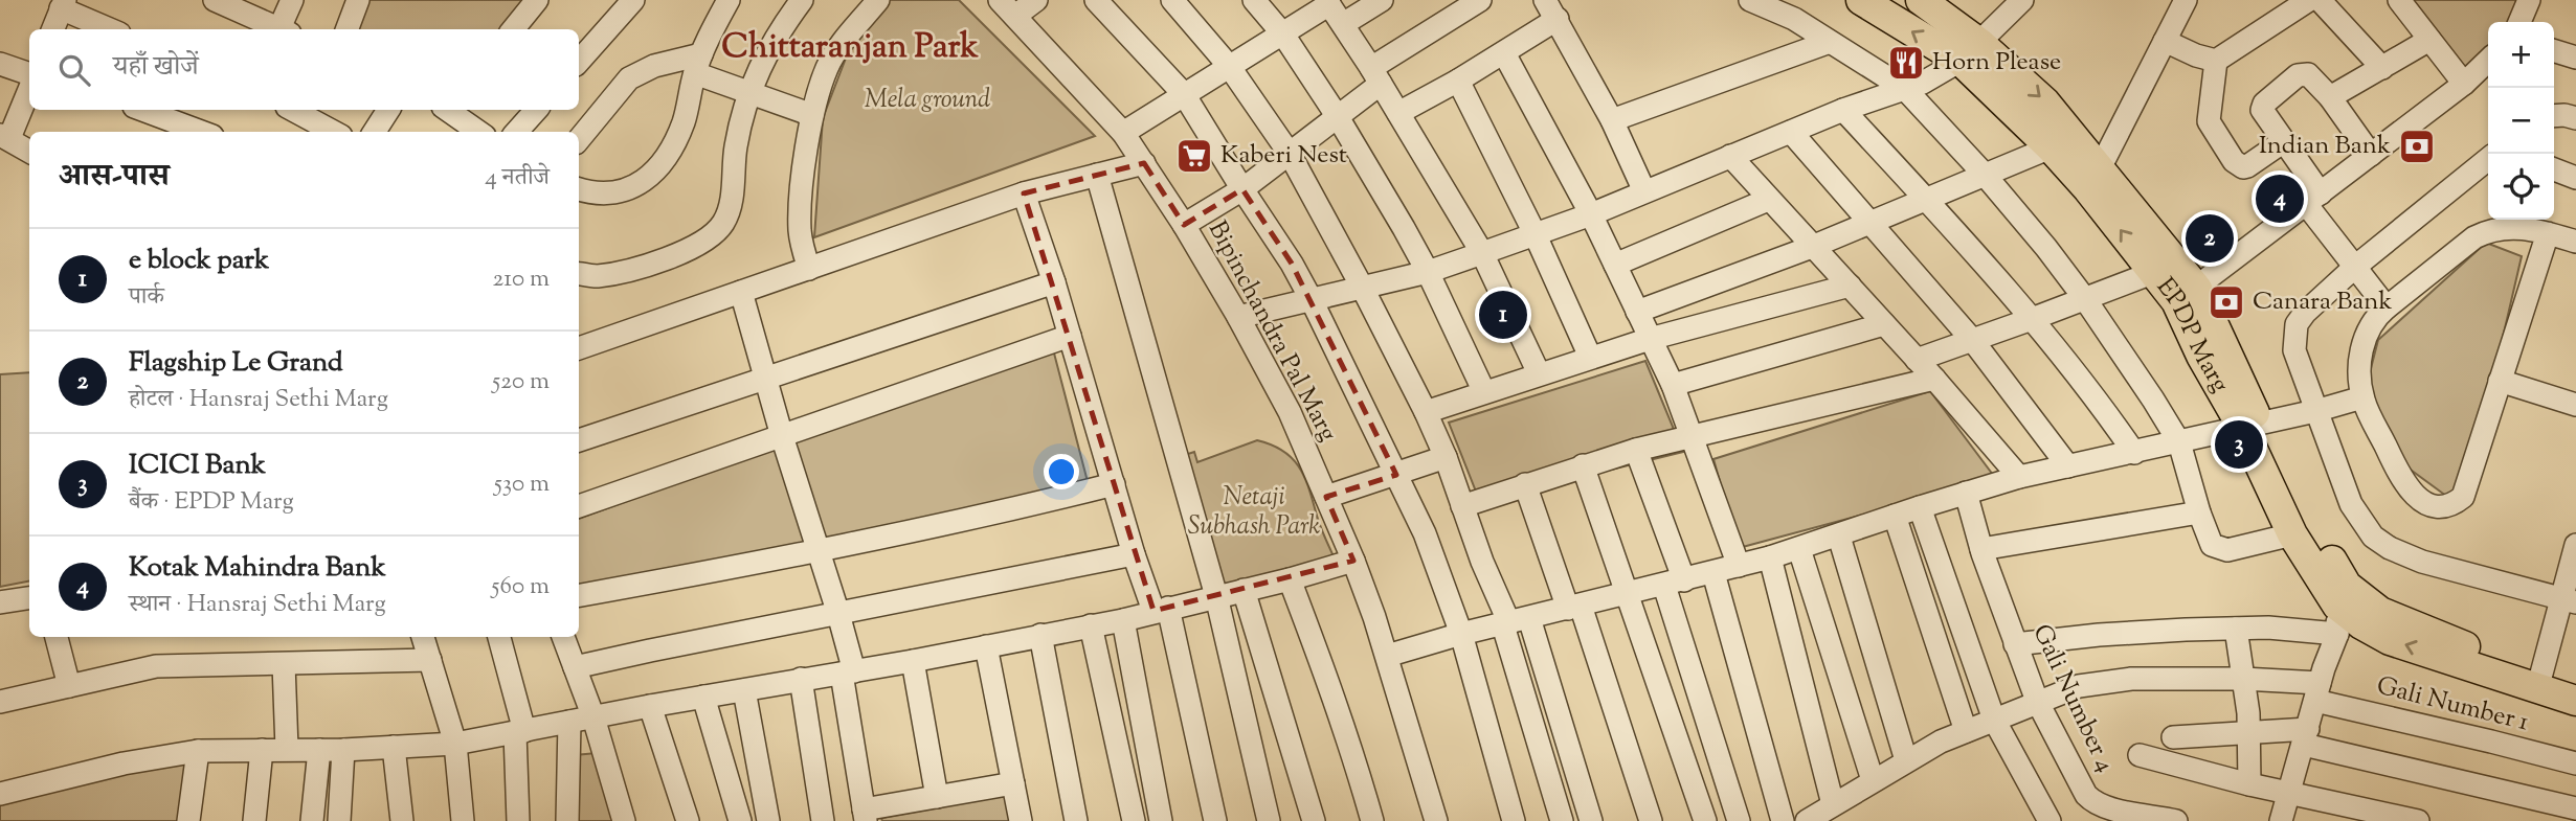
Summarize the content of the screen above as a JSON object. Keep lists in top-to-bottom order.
{
  "streets": {
    "main road": ["EPDP Marg"],
    "street": ["Bipinchandra Pal Marg", "Gali Number 4", "Gali Number 1"]
  },
  "crossings": [
    ["Gali Number 4", "Gali Number 1"]
  ],
  "districts": ["Chittaranjan Park"],
  "parks": ["Mela ground", "Netaji Subhash Park"],
  "places": {
    "restaurant": ["Horn Please"],
    "bank": ["Indian Bank", "Canara Bank"],
    "supermarket": ["Kaberi Nest"]
  },
  "page": {
    "map_buttons": ["+", "−"],
    "search": "यहाँ खोजें",
    "heading": ["आस-पास", "4 नतीजे"],
    "pins": [
      "4",
      "2",
      "1",
      "3"
    ],
    "list": [
      {
        "mark": "1",
        "name": "e block park",
        "note": "पार्क",
        "value": "210 m"
      },
      {
        "mark": "2",
        "name": "Flagship Le Grand",
        "note": "होटल · Hansraj Sethi Marg",
        "value": "520 m"
      },
      {
        "mark": "3",
        "name": "ICICI Bank",
        "note": "बैंक · EPDP Marg",
        "value": "530 m"
      },
      {
        "mark": "4",
        "name": "Kotak Mahindra Bank",
        "note": "स्थान · Hansraj Sethi Marg",
        "value": "560 m"
      }
    ]
  }
}
